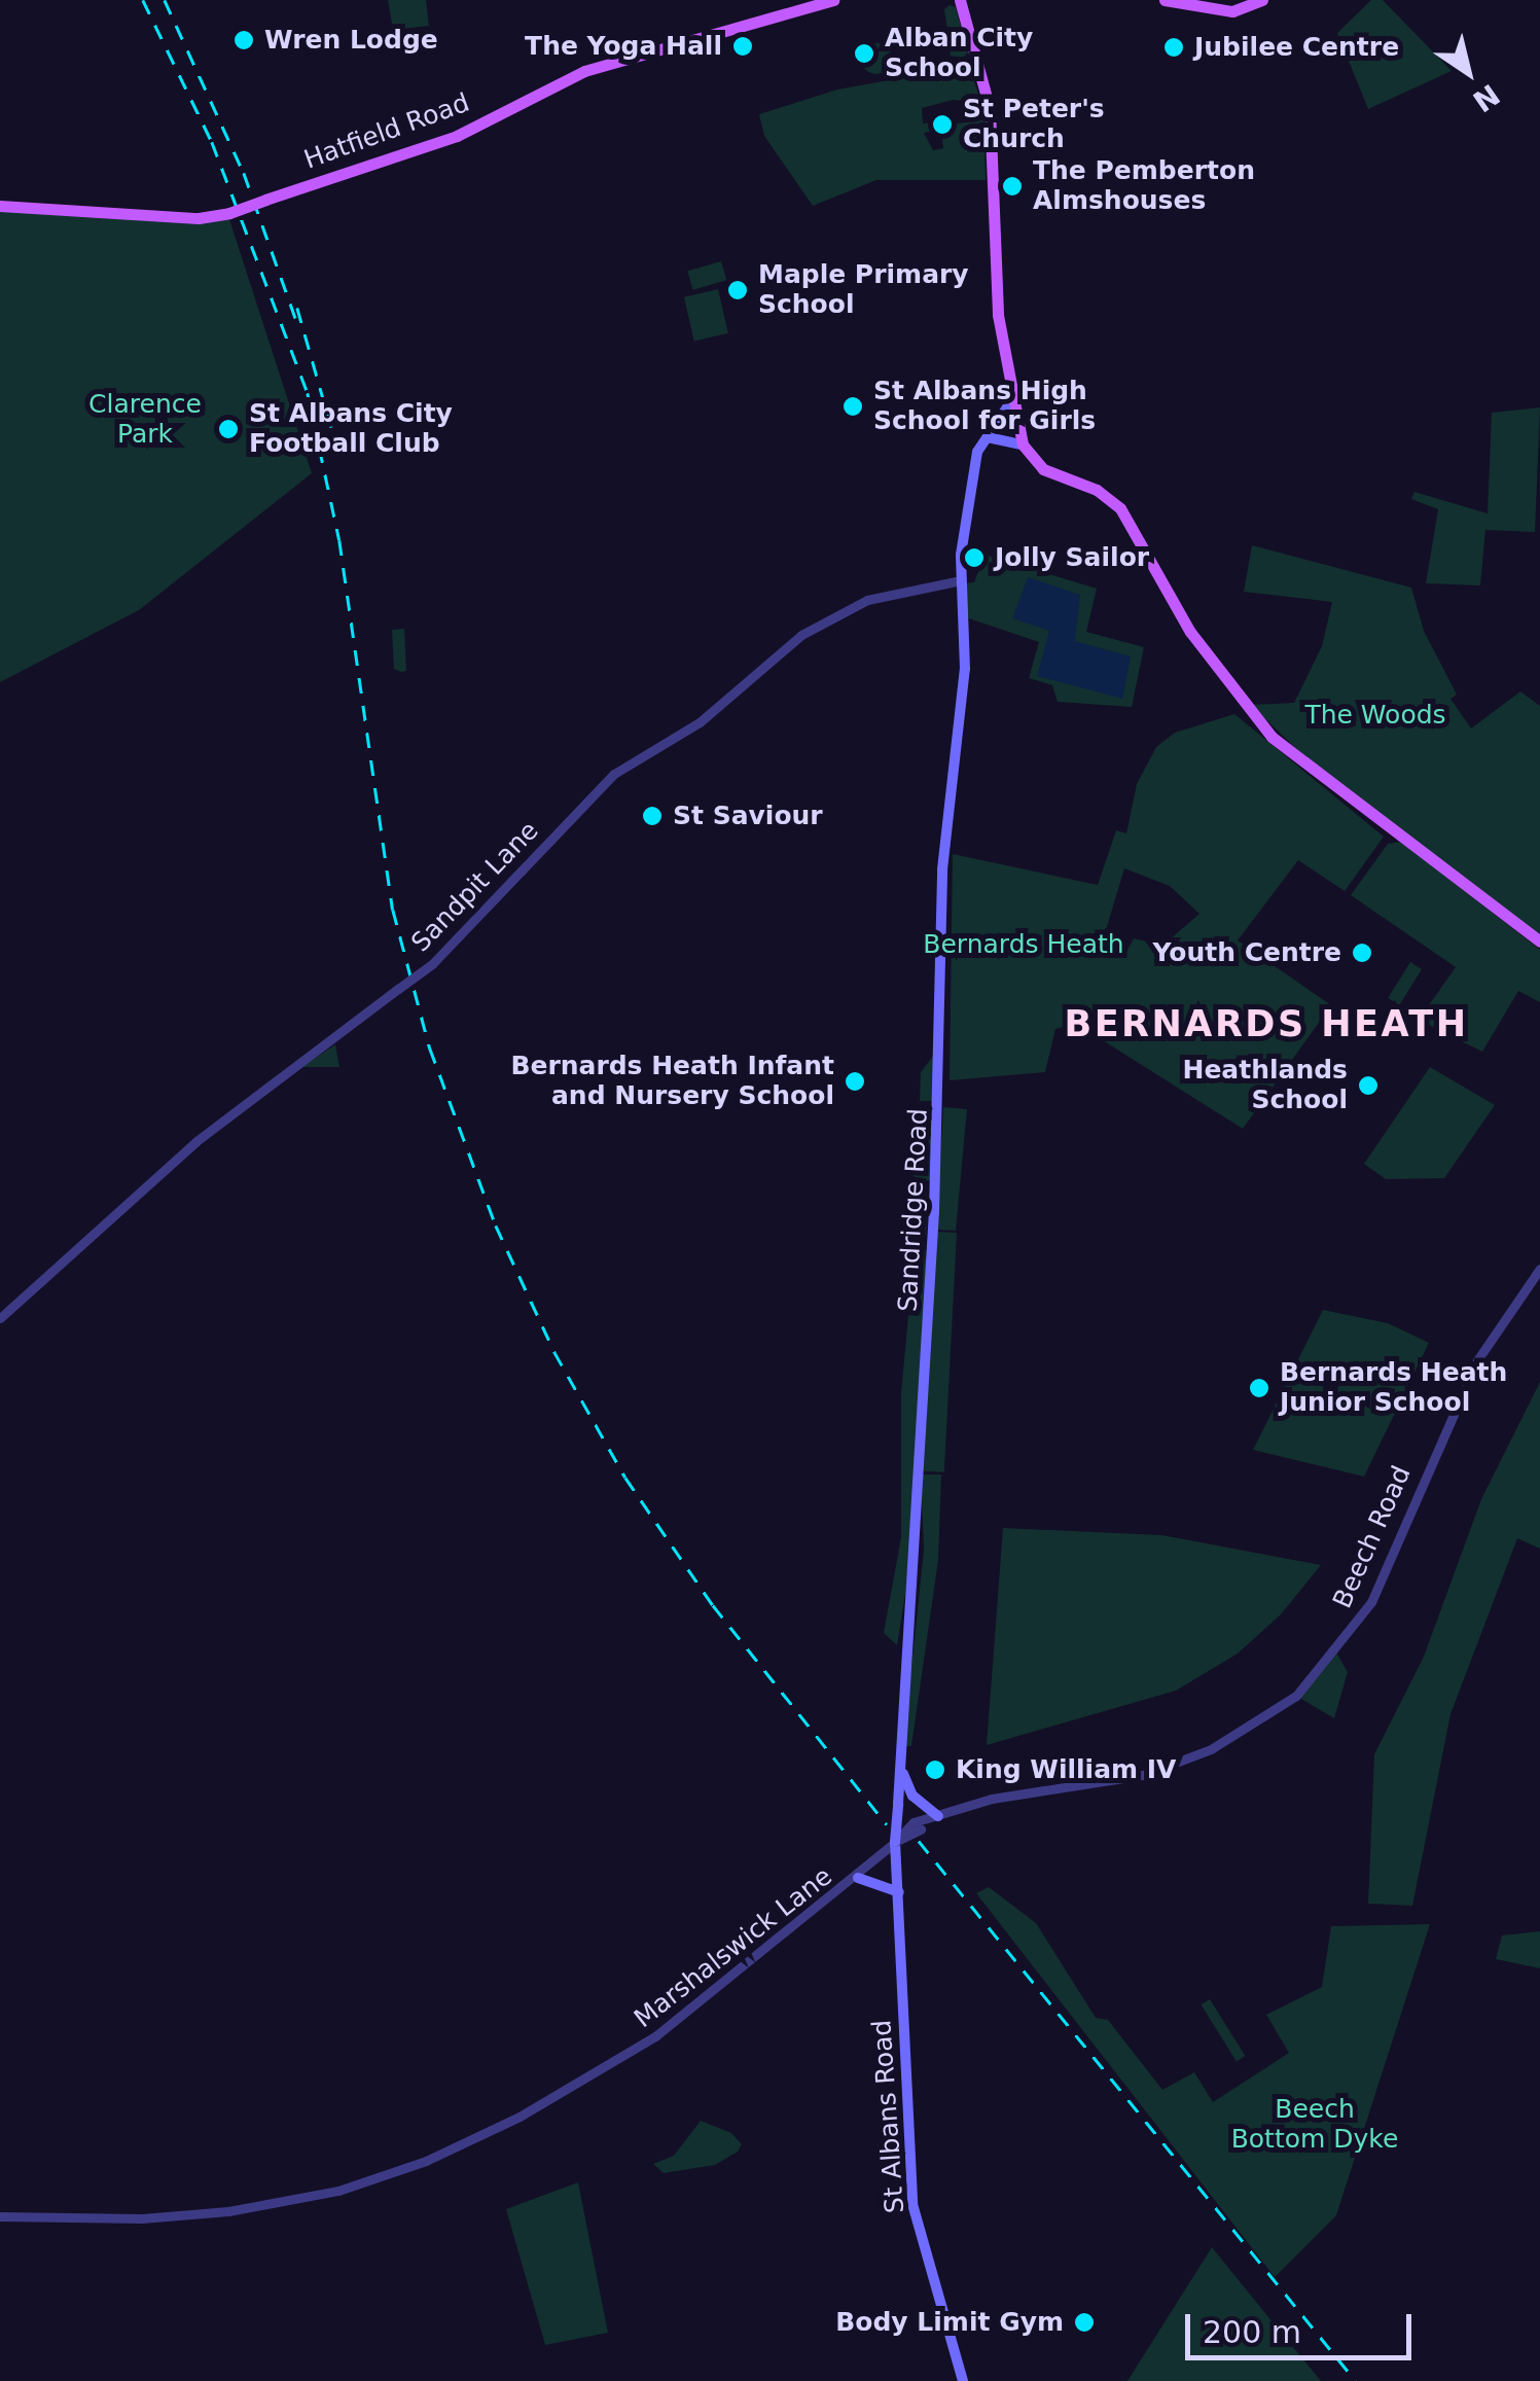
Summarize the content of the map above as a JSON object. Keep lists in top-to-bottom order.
{
  "streets": {
    "main road": ["Hatfield Road", "Sandridge Road", "St Albans Road"],
    "street": ["Sandpit Lane", "Beech Road", "Marshalswick Lane"]
  },
  "crossings": [
    ["Sandpit Lane", "Sandridge Road"],
    ["Sandridge Road", "Beech Road"],
    ["Sandridge Road", "Marshalswick Lane"],
    ["Sandridge Road", "St Albans Road"],
    ["Beech Road", "Marshalswick Lane"],
    ["Beech Road", "St Albans Road"],
    ["Marshalswick Lane", "St Albans Road"]
  ],
  "districts": ["BERNARDS HEATH"],
  "parks": [
    "Clarence Park",
    "The Woods",
    "Bernards Heath",
    "Beech Bottom Dyke"
  ],
  "places": [
    "Wren Lodge",
    "The Yoga Hall",
    "Jubilee Centre",
    "Alban City School",
    "St Peter's Church",
    "The Pemberton Almshouses",
    "Maple Primary School",
    "St Albans High School for Girls",
    "St Albans City Football Club",
    "Jolly Sailor",
    "St Saviour",
    "Youth Centre",
    "Bernards Heath Infant and Nursery School",
    "Heathlands School",
    "Bernards Heath Junior School",
    "King William IV",
    "Body Limit Gym"
  ],
  "scale_bar": "200 m",
  "north": "bottom right"
}
